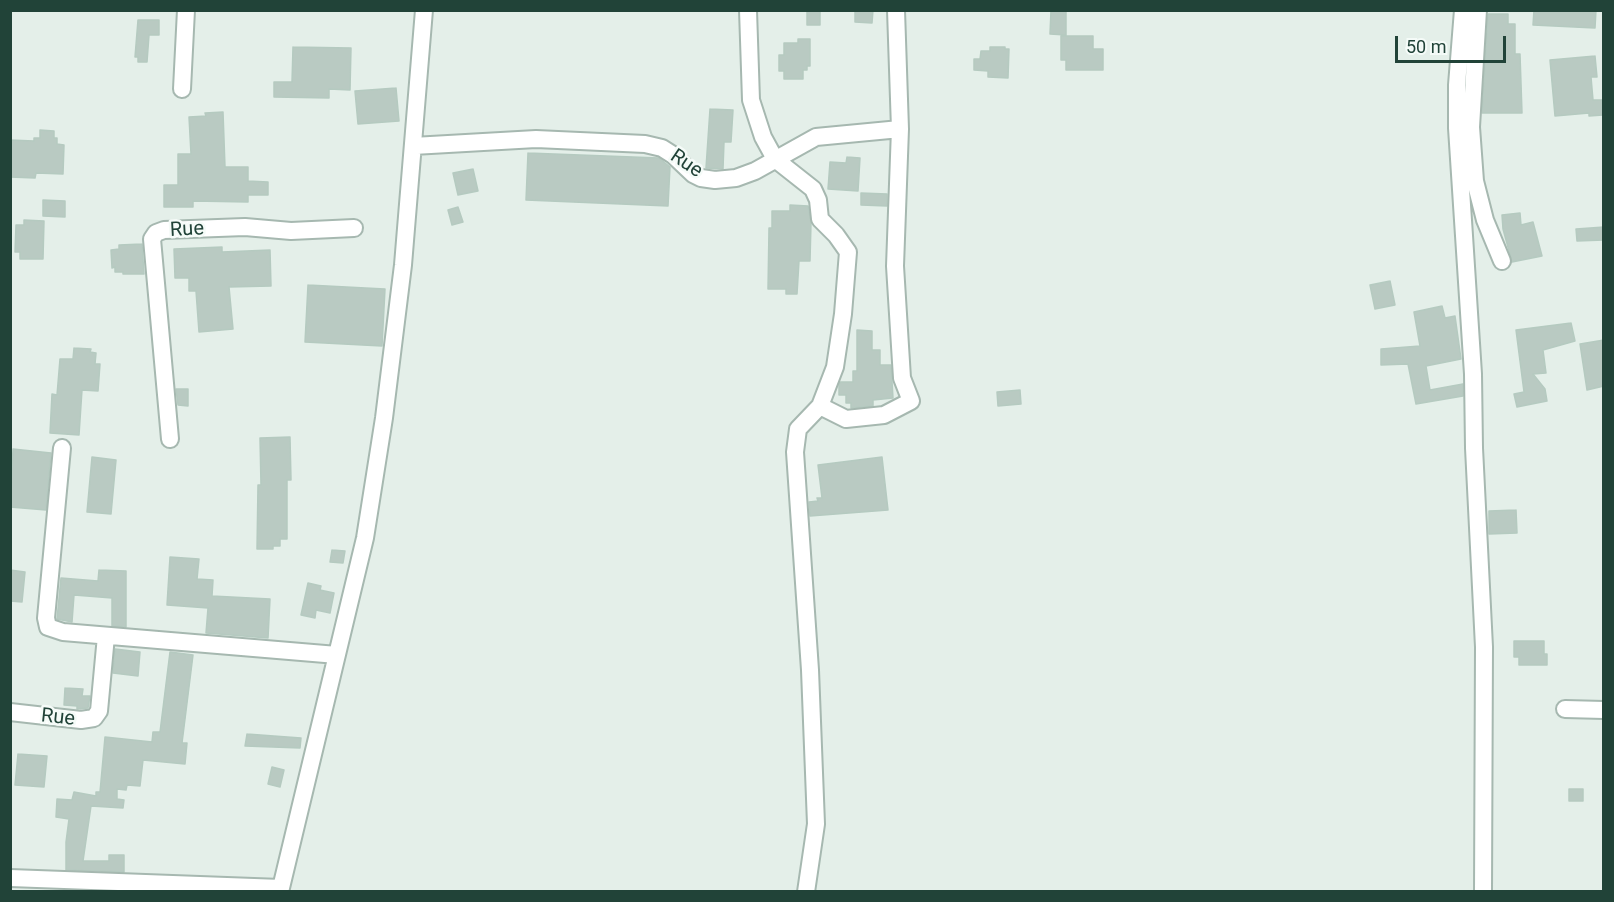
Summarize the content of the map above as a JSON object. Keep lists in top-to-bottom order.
{
  "streets": {
    "street": ["Rue"]
  },
  "scale_bar": "50 m"
}
